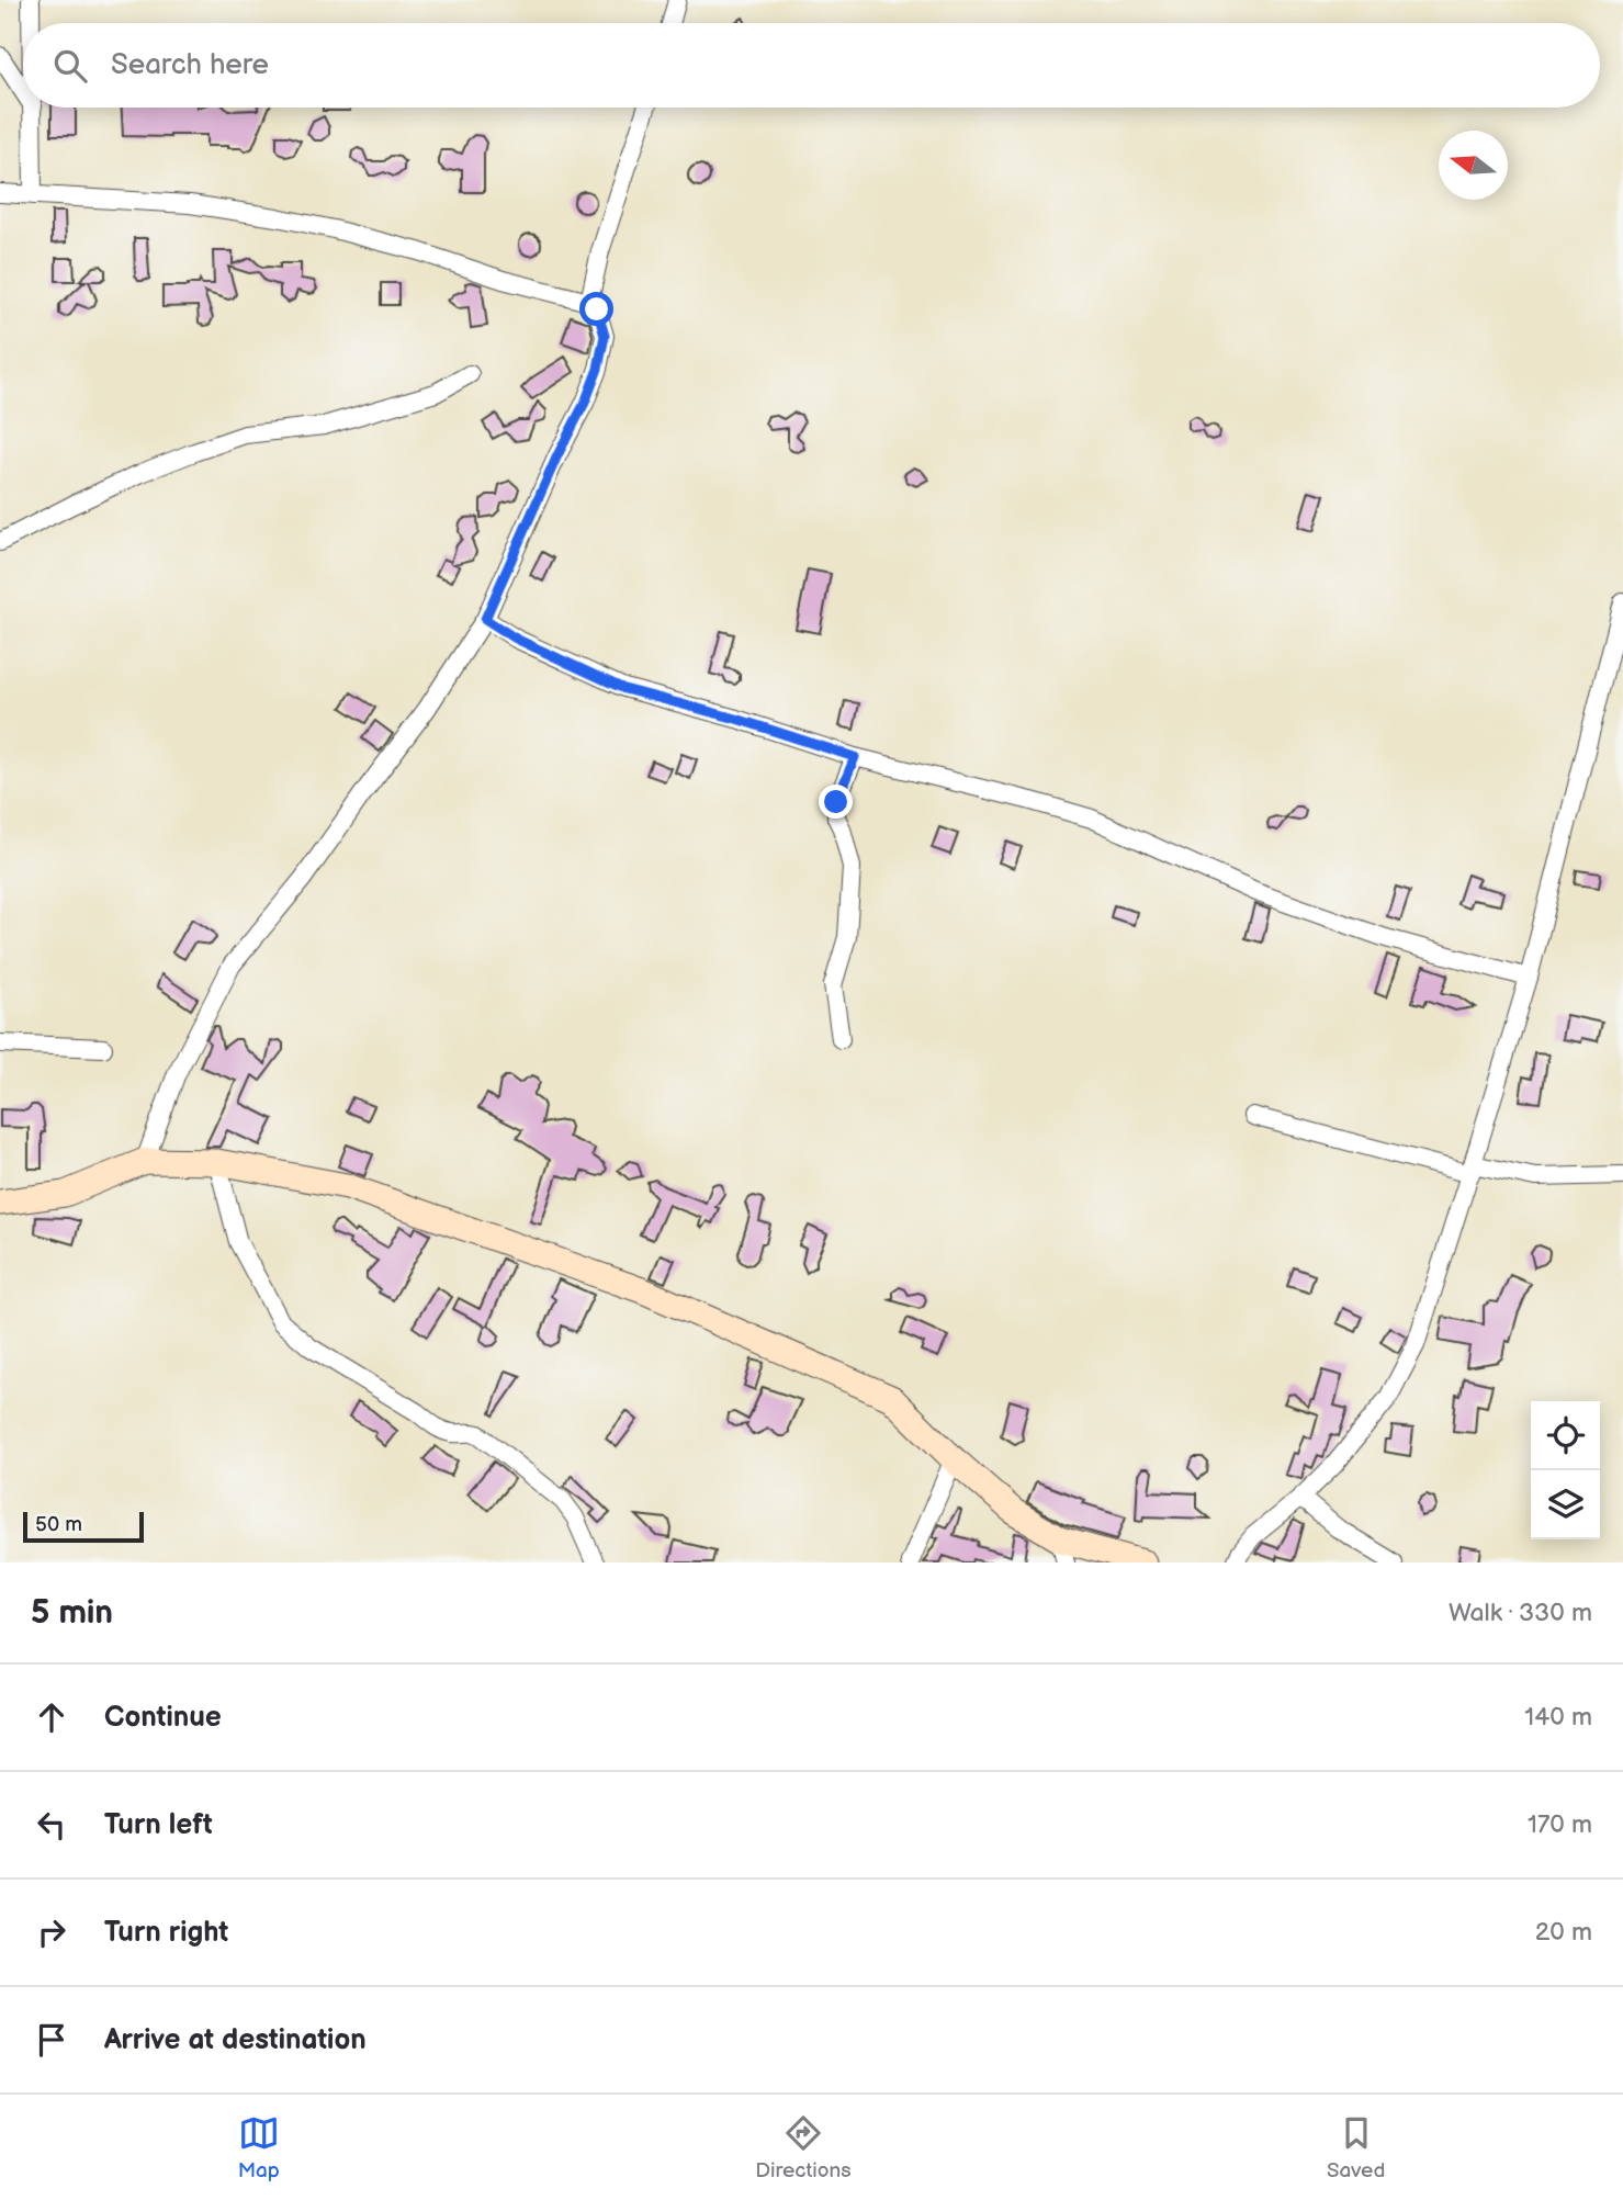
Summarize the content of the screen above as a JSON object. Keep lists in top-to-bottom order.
{
  "scale_bar": "50 m",
  "north": "left",
  "page": {
    "search": "Search here",
    "scale": "50 m",
    "heading": ["5 min", "Walk · 330 m"],
    "list": [
      ["Continue", "140 m"],
      ["Turn left", "170 m"],
      ["Turn right", "20 m"],
      "Arrive at destination"
    ],
    "nav": ["Map", "Directions", "Saved"]
  }
}
